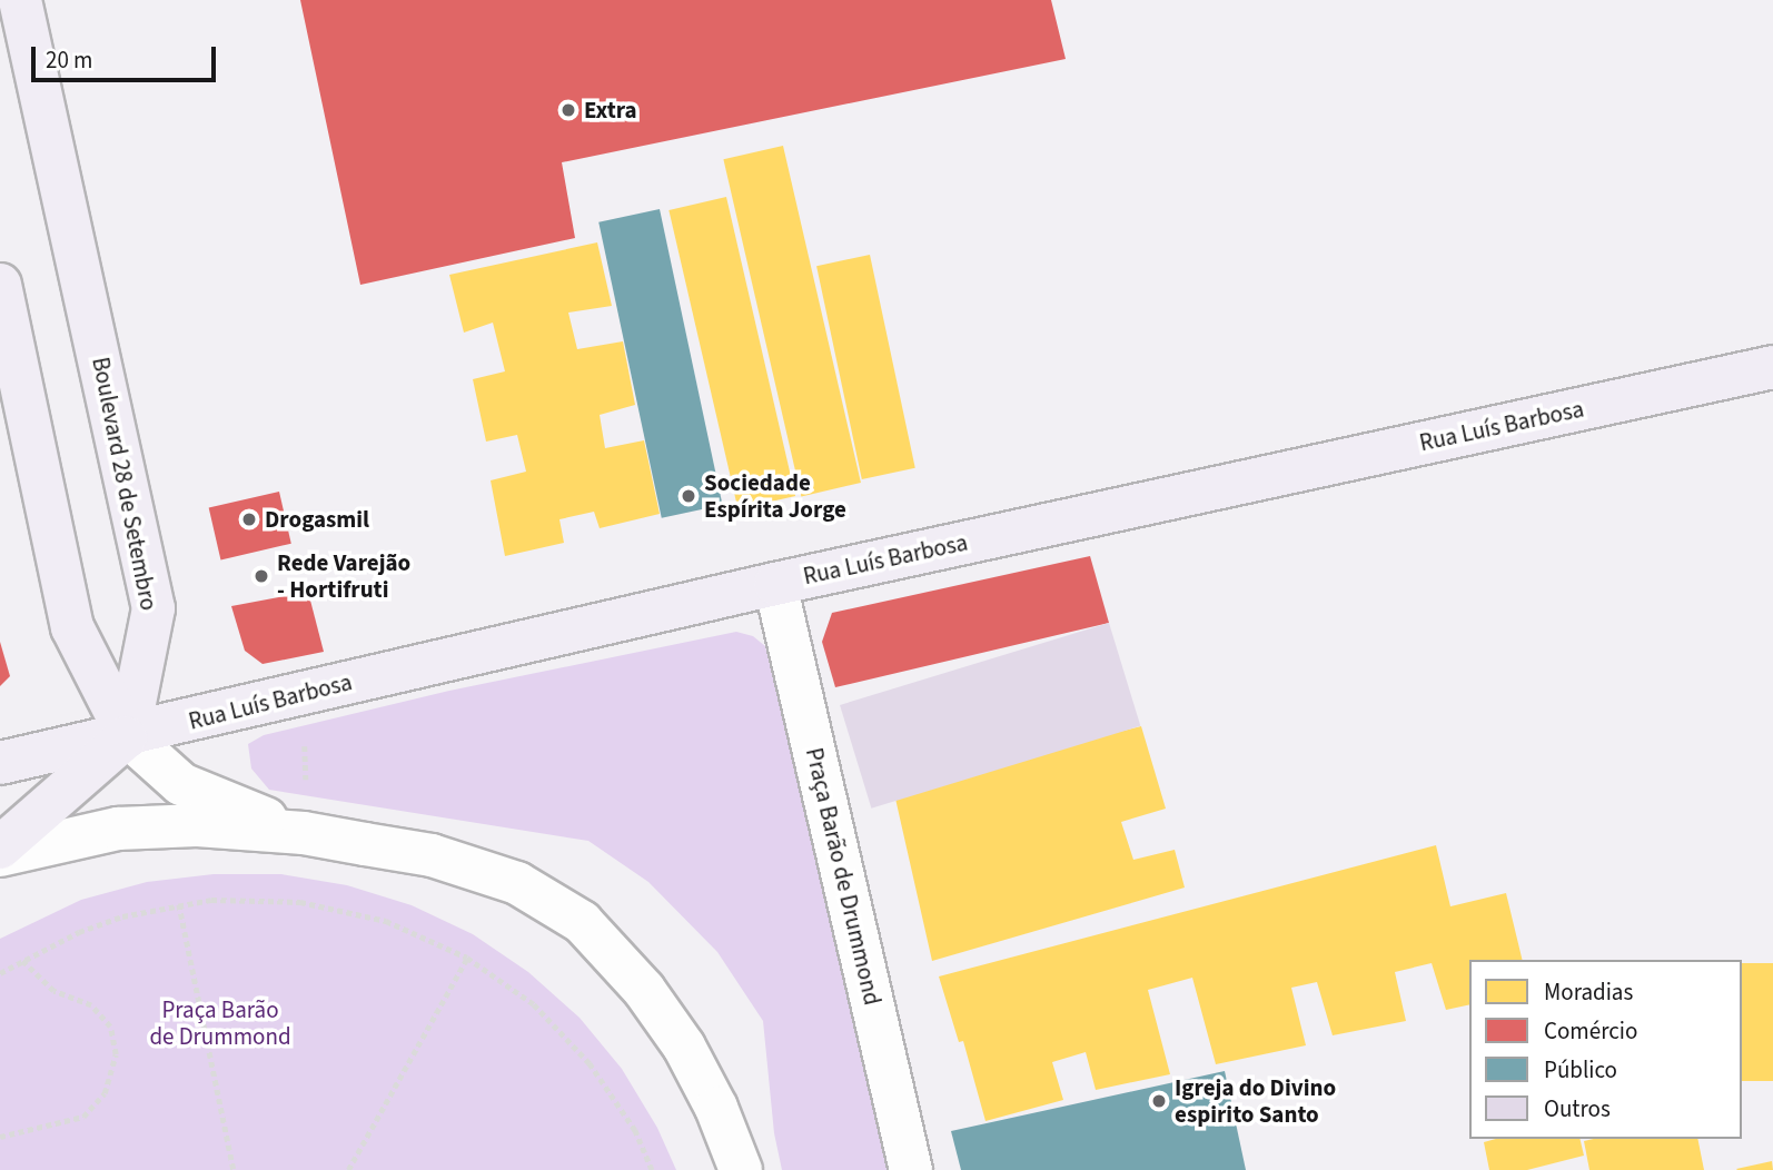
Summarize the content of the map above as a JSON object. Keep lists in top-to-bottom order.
{
  "streets": {
    "main road": ["Rua Luís Barbosa", "Boulevard 28 de Setembro"],
    "street": ["Praça Barão de Drummond"]
  },
  "crossings": [
    ["Rua Luís Barbosa", "Boulevard 28 de Setembro"],
    ["Rua Luís Barbosa", "Praça Barão de Drummond"]
  ],
  "parks": ["Praça Barão de Drummond"],
  "places": [
    "Extra",
    "Sociedade Espírita Jorge",
    "Drogasmil",
    "Rede Varejão - Hortifruti",
    "Igreja do Divino espirito Santo"
  ],
  "legend": [
    "Moradias",
    "Comércio",
    "Público",
    "Outros"
  ],
  "scale_bar": "20 m"
}
